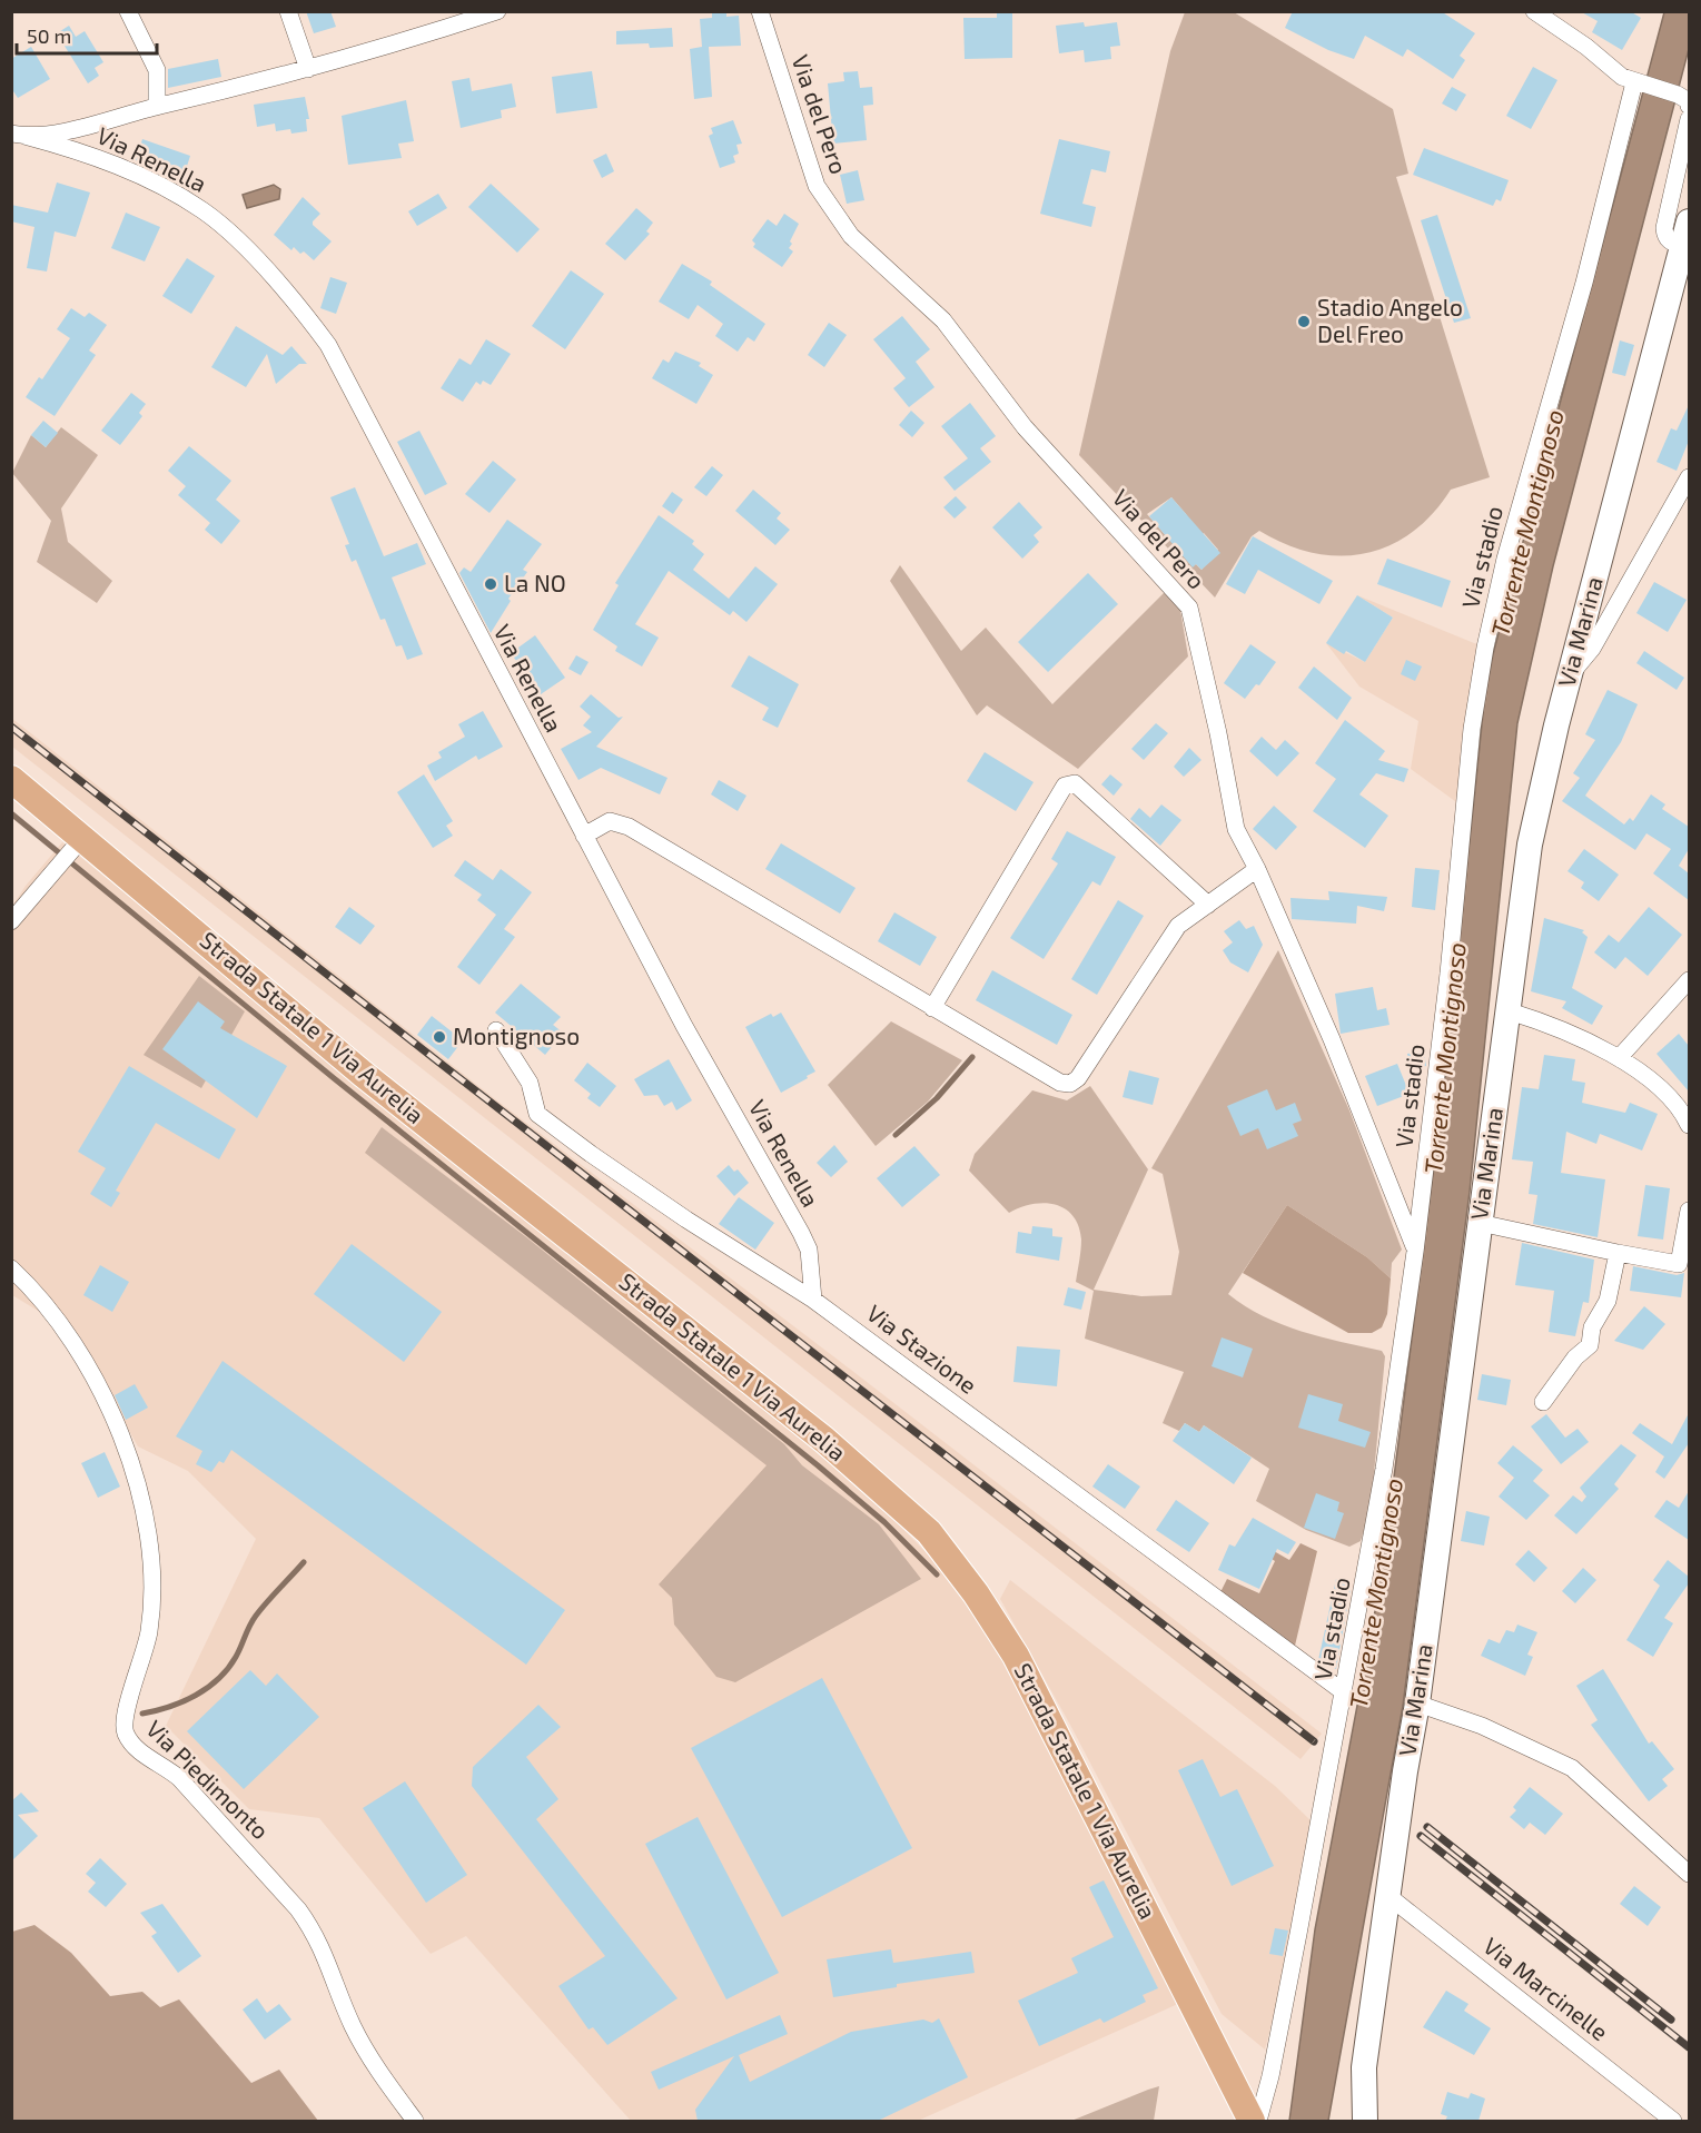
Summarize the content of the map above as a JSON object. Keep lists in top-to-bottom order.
{
  "streets": {
    "main road": ["Via Marina", "Strada Statale 1 Via Aurelia"],
    "street": [
      "Via del Pero",
      "Via Renella",
      "Via stadio",
      "Via Stazione",
      "Via Piedimonto",
      "Via Marcinelle"
    ]
  },
  "crossings": [
    ["Via del Pero", "Via stadio"],
    ["Via Renella", "Via Stazione"],
    ["Via stadio", "Via Stazione"],
    ["Via Marina", "Via Marcinelle"]
  ],
  "water": ["Torrente Montignoso"],
  "places": ["Stadio Angelo Del Freo", "La NO", "Montignoso"],
  "scale_bar": "50 m"
}
